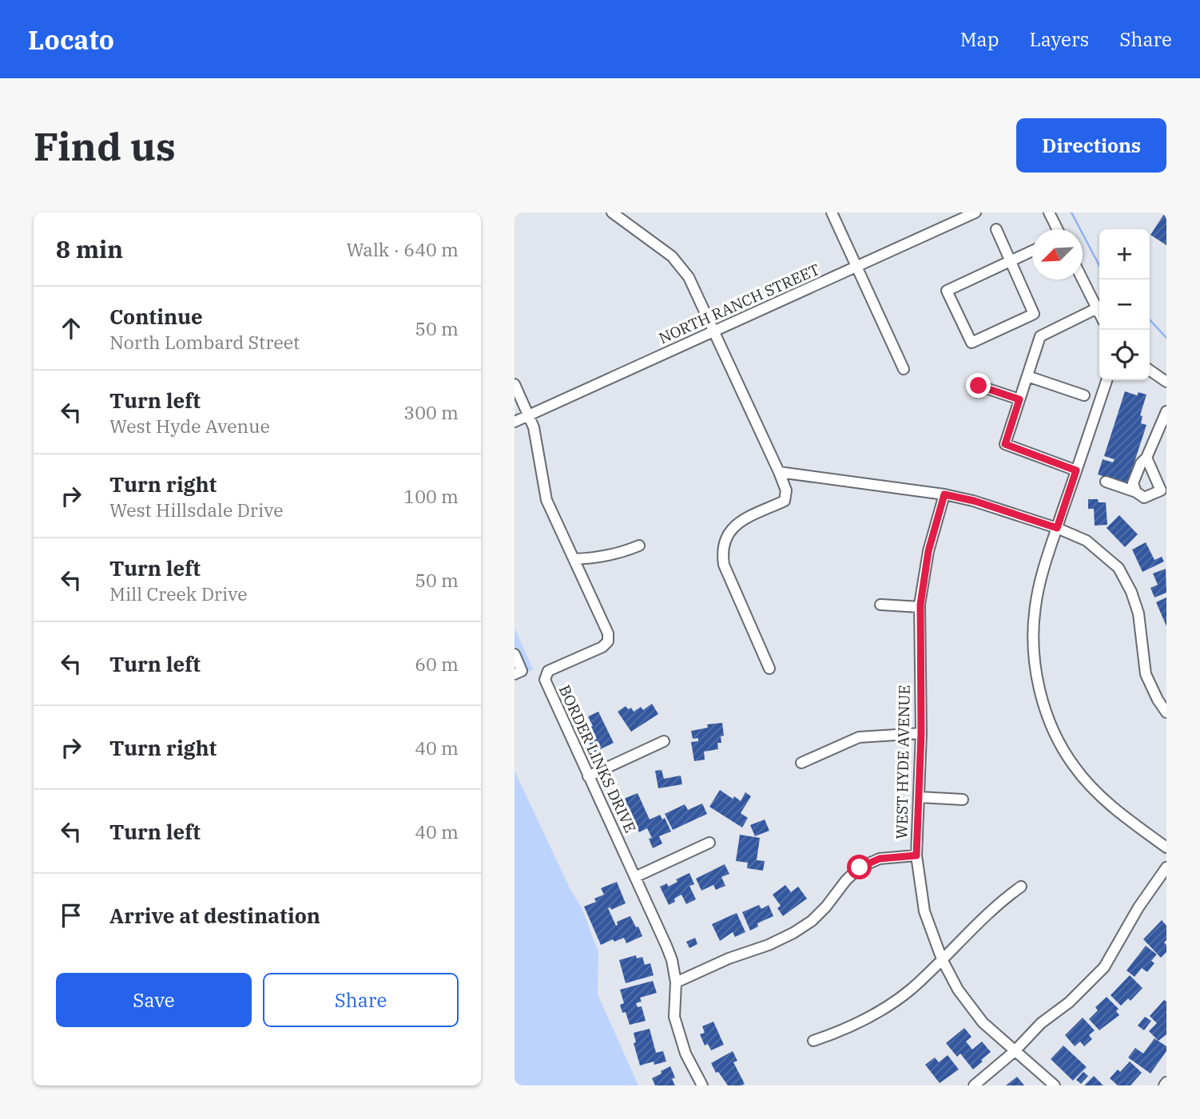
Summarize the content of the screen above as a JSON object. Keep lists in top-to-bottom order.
{
  "streets": {
    "street": ["NORTH RANCH STREET", "BORDER LINKS DRIVE", "WEST HYDE AVENUE"]
  },
  "crossings": [
    ["NORTH RANCH STREET", "BORDER LINKS DRIVE"]
  ],
  "north": "bottom left",
  "page": {
    "header": "Locato",
    "nav": ["Map", "Layers", "Share"],
    "buttons": [
      "Directions",
      ["Save", "Share"]
    ],
    "title": "Find us",
    "heading": ["8 min", "Walk · 640 m"],
    "map_buttons": ["+", "−"],
    "list": [
      ["Continue", "North Lombard Street", "50 m"],
      ["Turn left", "West Hyde Avenue", "300 m"],
      ["Turn right", "West Hillsdale Drive", "100 m"],
      ["Turn left", "Mill Creek Drive", "50 m"],
      ["Turn left", "60 m"],
      ["Turn right", "40 m"],
      ["Turn left", "40 m"],
      "Arrive at destination"
    ]
  }
}
